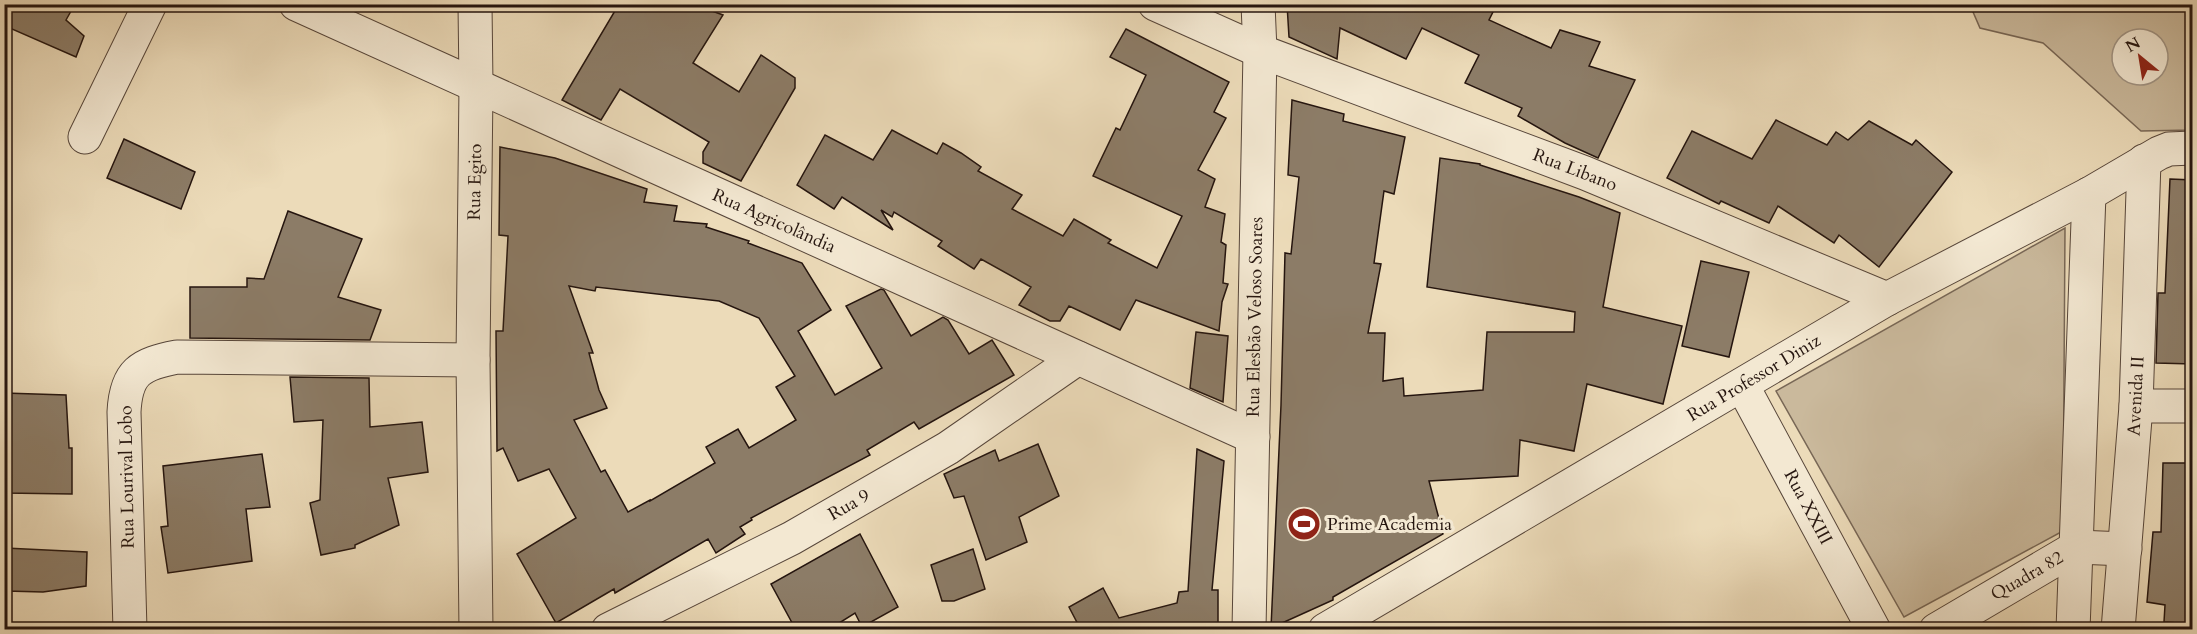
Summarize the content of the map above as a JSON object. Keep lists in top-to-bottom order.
{
  "streets": {
    "street": [
      "Rua Libano",
      "Rua Egito",
      "Rua Agricolândia",
      "Rua Elesbão Veloso Soares",
      "Rua Professor Diniz",
      "Avenida II",
      "Rua Lourival Lobo",
      "Rua 9",
      "Rua XXIII",
      "Quadra 82"
    ]
  },
  "crossings": [
    ["Rua Libano", "Rua Elesbão Veloso Soares"],
    ["Rua Libano", "Rua Professor Diniz"],
    ["Rua Egito", "Rua Agricolândia"],
    ["Rua Egito", "Rua Lourival Lobo"],
    ["Rua Agricolândia", "Rua Elesbão Veloso Soares"],
    ["Rua Agricolândia", "Rua 9"],
    ["Rua Professor Diniz", "Avenida II"],
    ["Rua Professor Diniz", "Rua XXIII"],
    ["Avenida II", "Quadra 82"]
  ],
  "places": {
    "sports": ["Prime Academia"]
  },
  "north": "top left"
}
